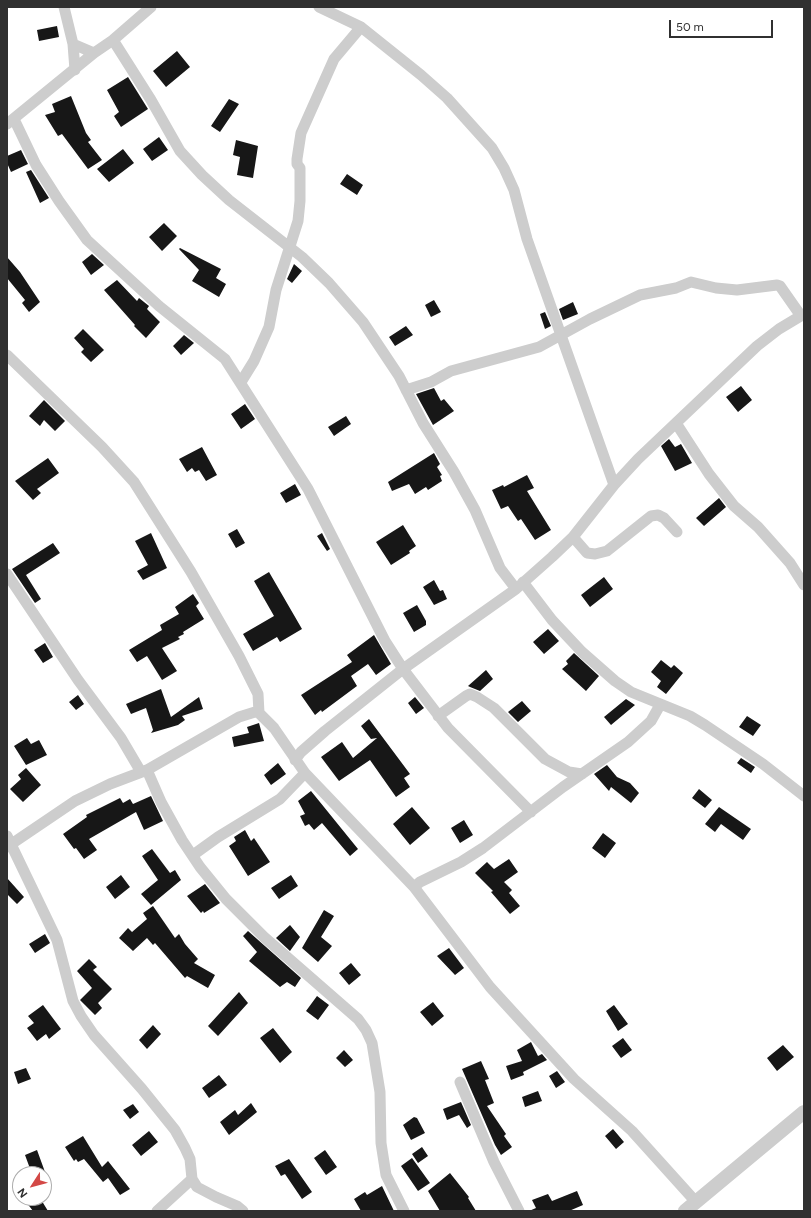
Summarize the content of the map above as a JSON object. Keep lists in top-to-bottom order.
{
  "scale_bar": "50 m",
  "north": "bottom left"
}
